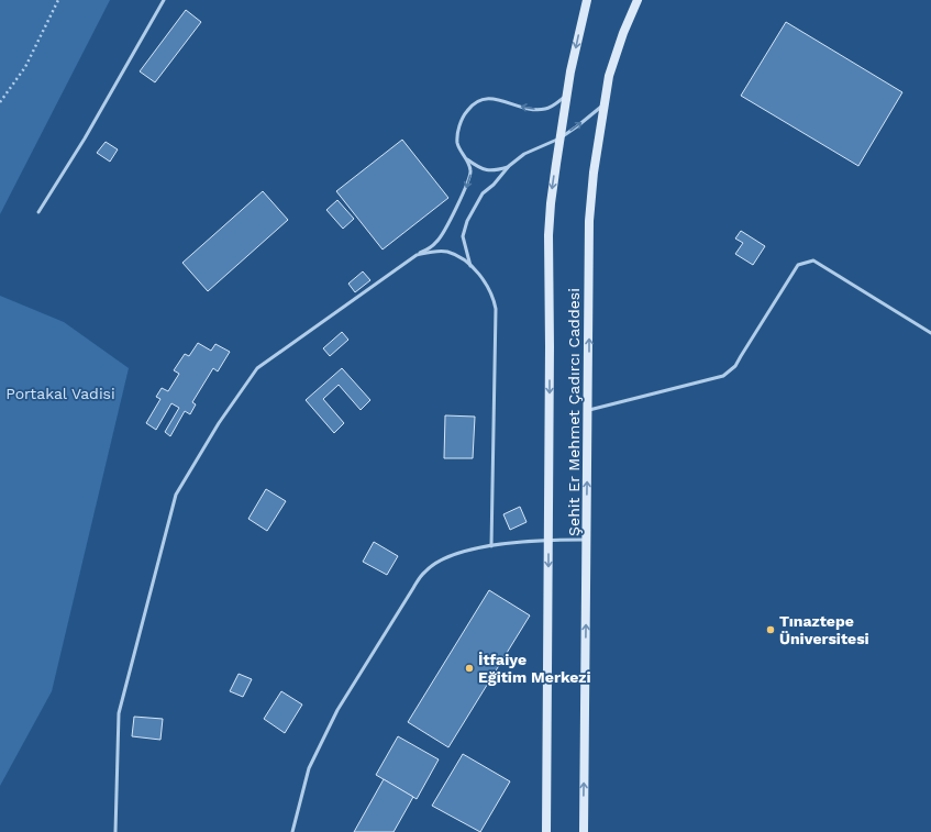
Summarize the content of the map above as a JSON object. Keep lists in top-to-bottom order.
{
  "streets": {
    "main road": ["Şehit Er Mehmet Çadırcı Caddesi"]
  },
  "parks": ["Portakal Vadisi"],
  "places": ["Tınaztepe Üniversitesi", "İtfaiye Eğitim Merkezi"]
}
